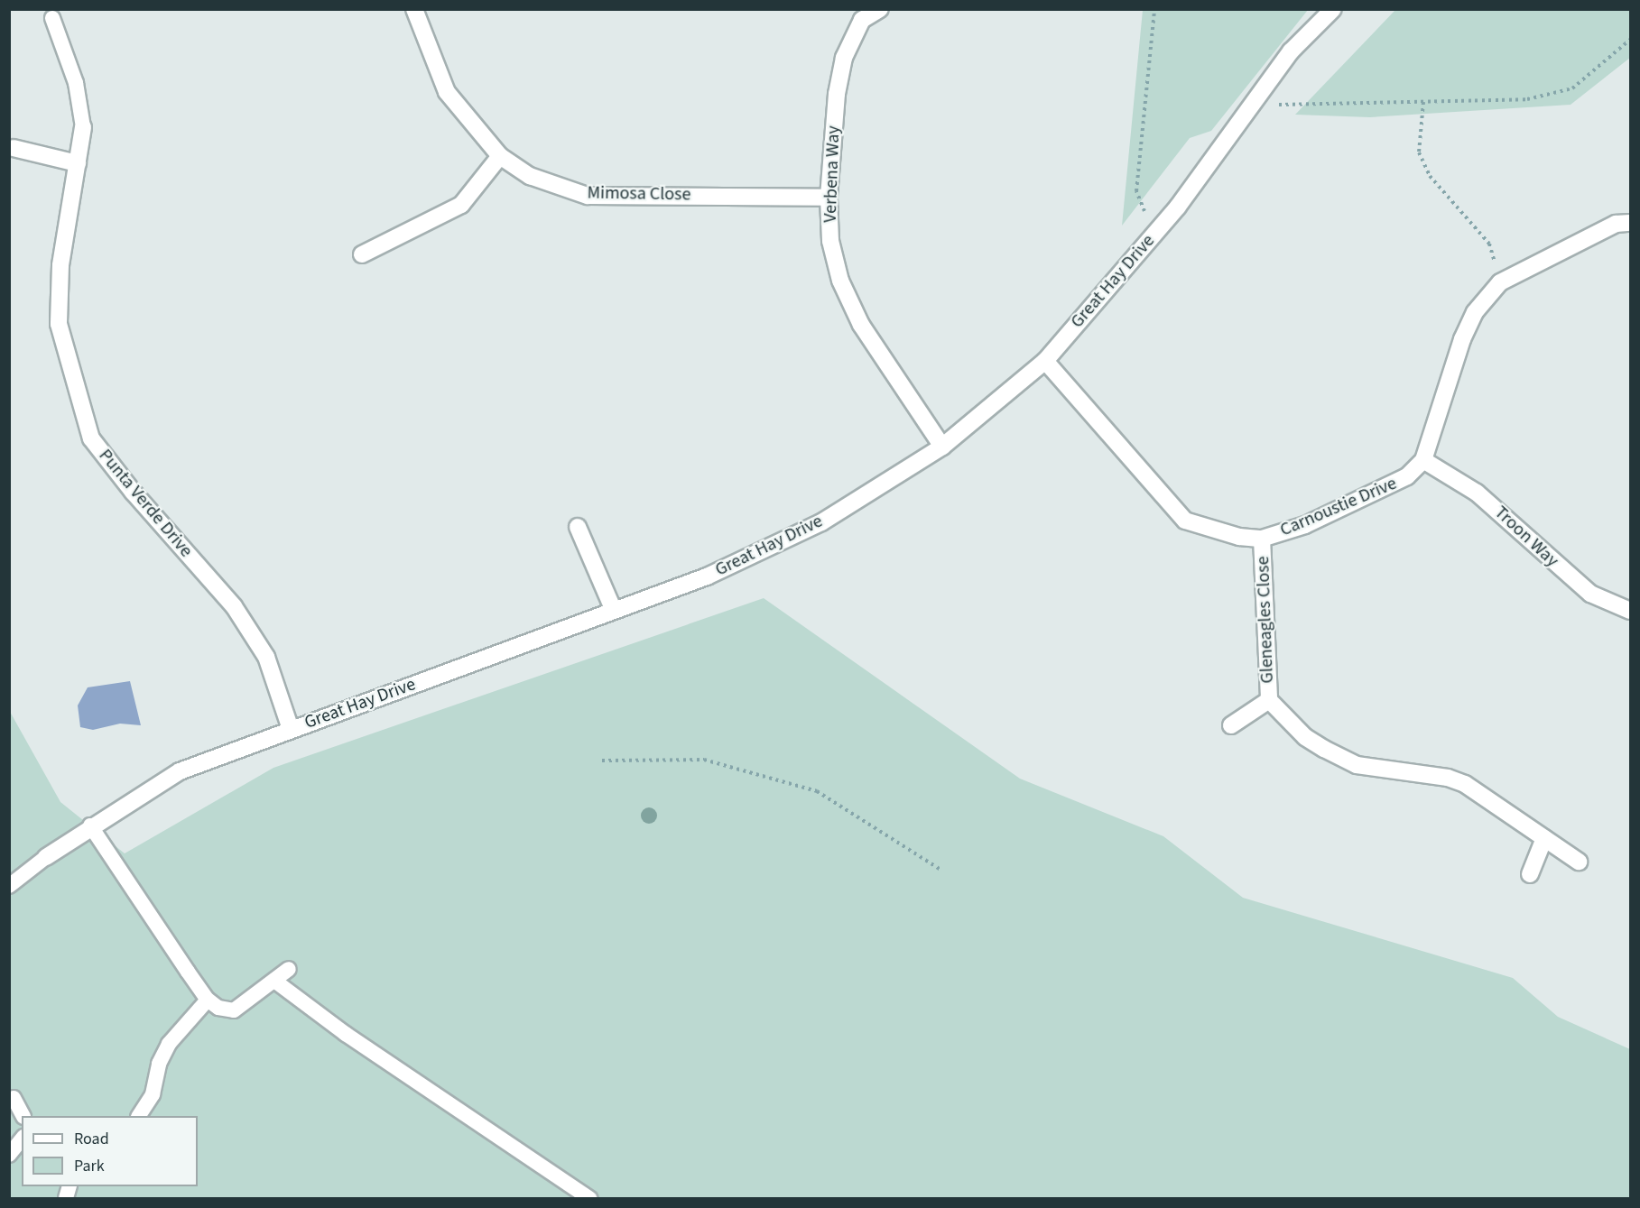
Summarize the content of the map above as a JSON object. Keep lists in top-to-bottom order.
{
  "streets": {
    "street": [
      "Verbena Way",
      "Mimosa Close",
      "Great Hay Drive",
      "Punta Verde Drive",
      "Carnoustie Drive",
      "Troon Way",
      "Gleneagles Close"
    ]
  },
  "crossings": [
    ["Verbena Way", "Mimosa Close"],
    ["Verbena Way", "Great Hay Drive"],
    ["Great Hay Drive", "Punta Verde Drive"],
    ["Great Hay Drive", "Carnoustie Drive"],
    ["Carnoustie Drive", "Troon Way"],
    ["Carnoustie Drive", "Gleneagles Close"]
  ],
  "legend": ["Road", "Park"]
}
